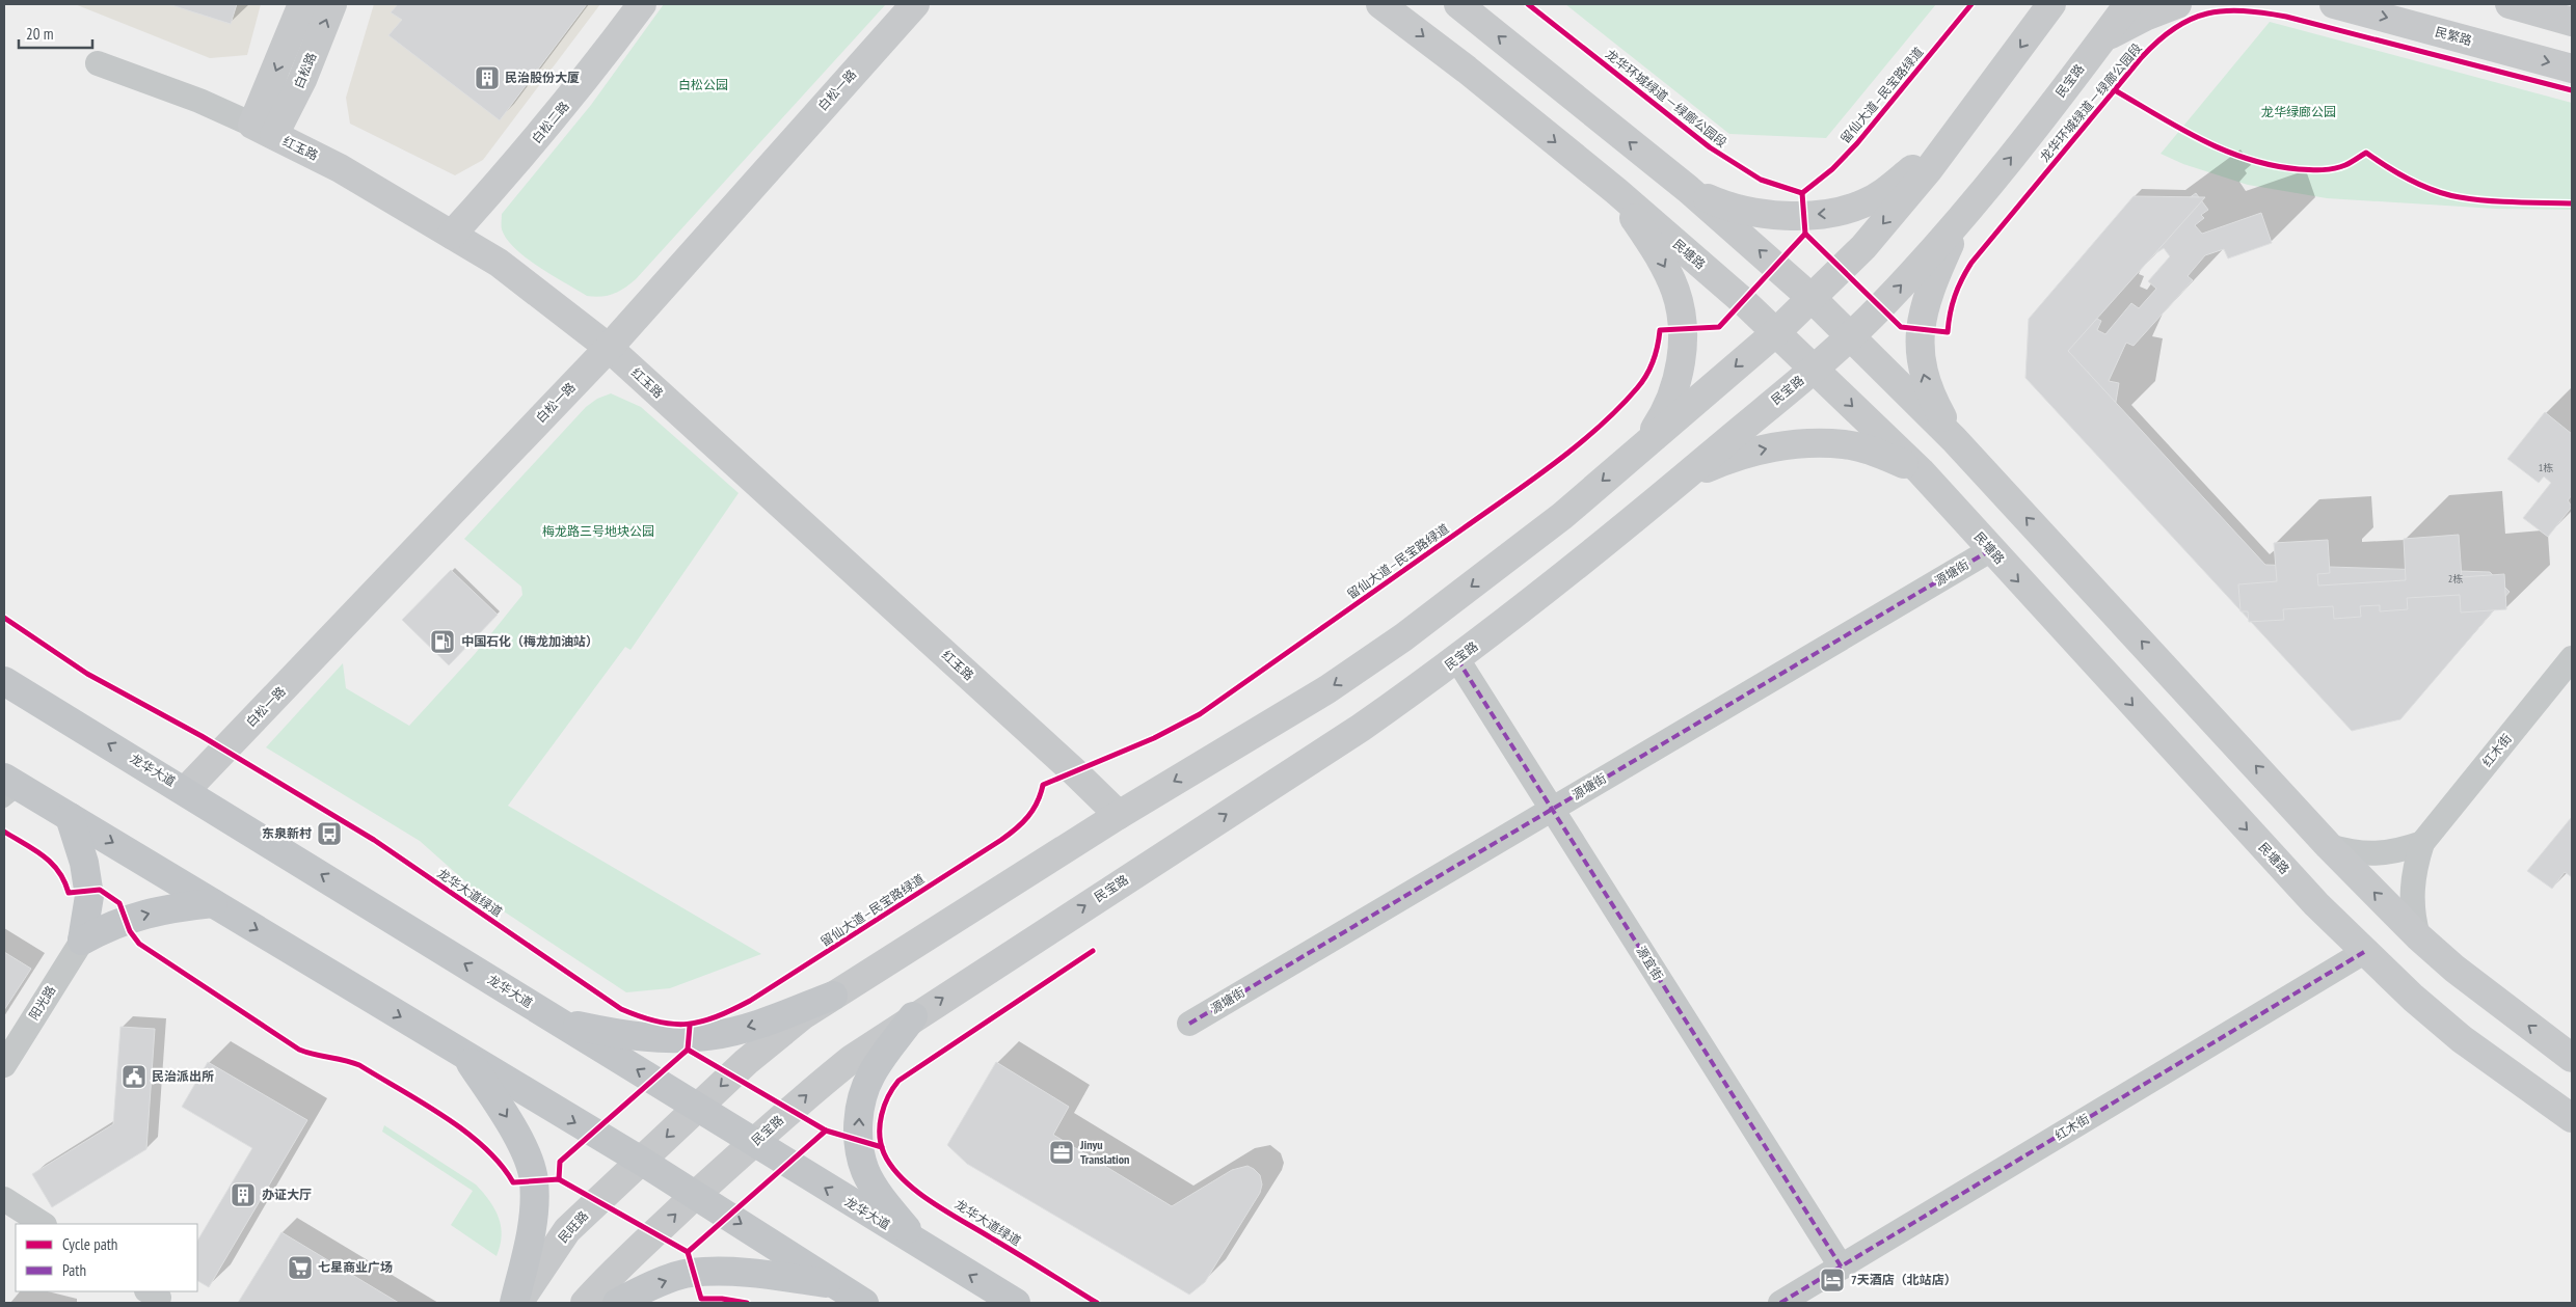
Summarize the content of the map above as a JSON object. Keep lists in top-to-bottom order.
{
  "streets": {
    "main road": [
      "民繁路",
      "白松路",
      "民宝路",
      "白松一路",
      "白松二路",
      "红玉路",
      "民塘路",
      "龙华大道",
      "民旺路"
    ],
    "street": [
      "源塘街",
      "红木街",
      "源宜街",
      "阳光路"
    ],
    "cycle path": ["留仙大道—民宝路绿道", "龙华环城绿道－绿廊公园段", "龙华大道绿道"]
  },
  "crossings": [
    ["白松路", "红玉路"],
    ["民宝路", "民塘路"],
    ["民宝路", "龙华大道"],
    ["民宝路", "源宜街"],
    ["白松一路", "红玉路"],
    ["白松一路", "龙华大道"],
    ["白松二路", "红玉路"],
    ["民塘路", "源塘街"],
    ["民塘路", "红木街"],
    ["源塘街", "源宜街"],
    ["红木街", "源宜街"]
  ],
  "one_way": ["民繁路"],
  "parks": ["白松公园", "龙华绿廊公园", "梅龙路三号地块公园"],
  "places": {
    "building": ["民治股份大厦", "办证大厅"],
    "fuel station": ["中国石化（梅龙加油站）"],
    "bus stop": ["东泉新村"],
    "public building": ["民治派出所"],
    "office": ["Jinyu Translation"],
    "supermarket": ["七星商业广场"],
    "hotel": ["7天酒店（北站店）"]
  },
  "house_numbers": ["1栋", "2栋"],
  "legend": ["Cycle path", "Path"],
  "scale_bar": "20 m"
}
